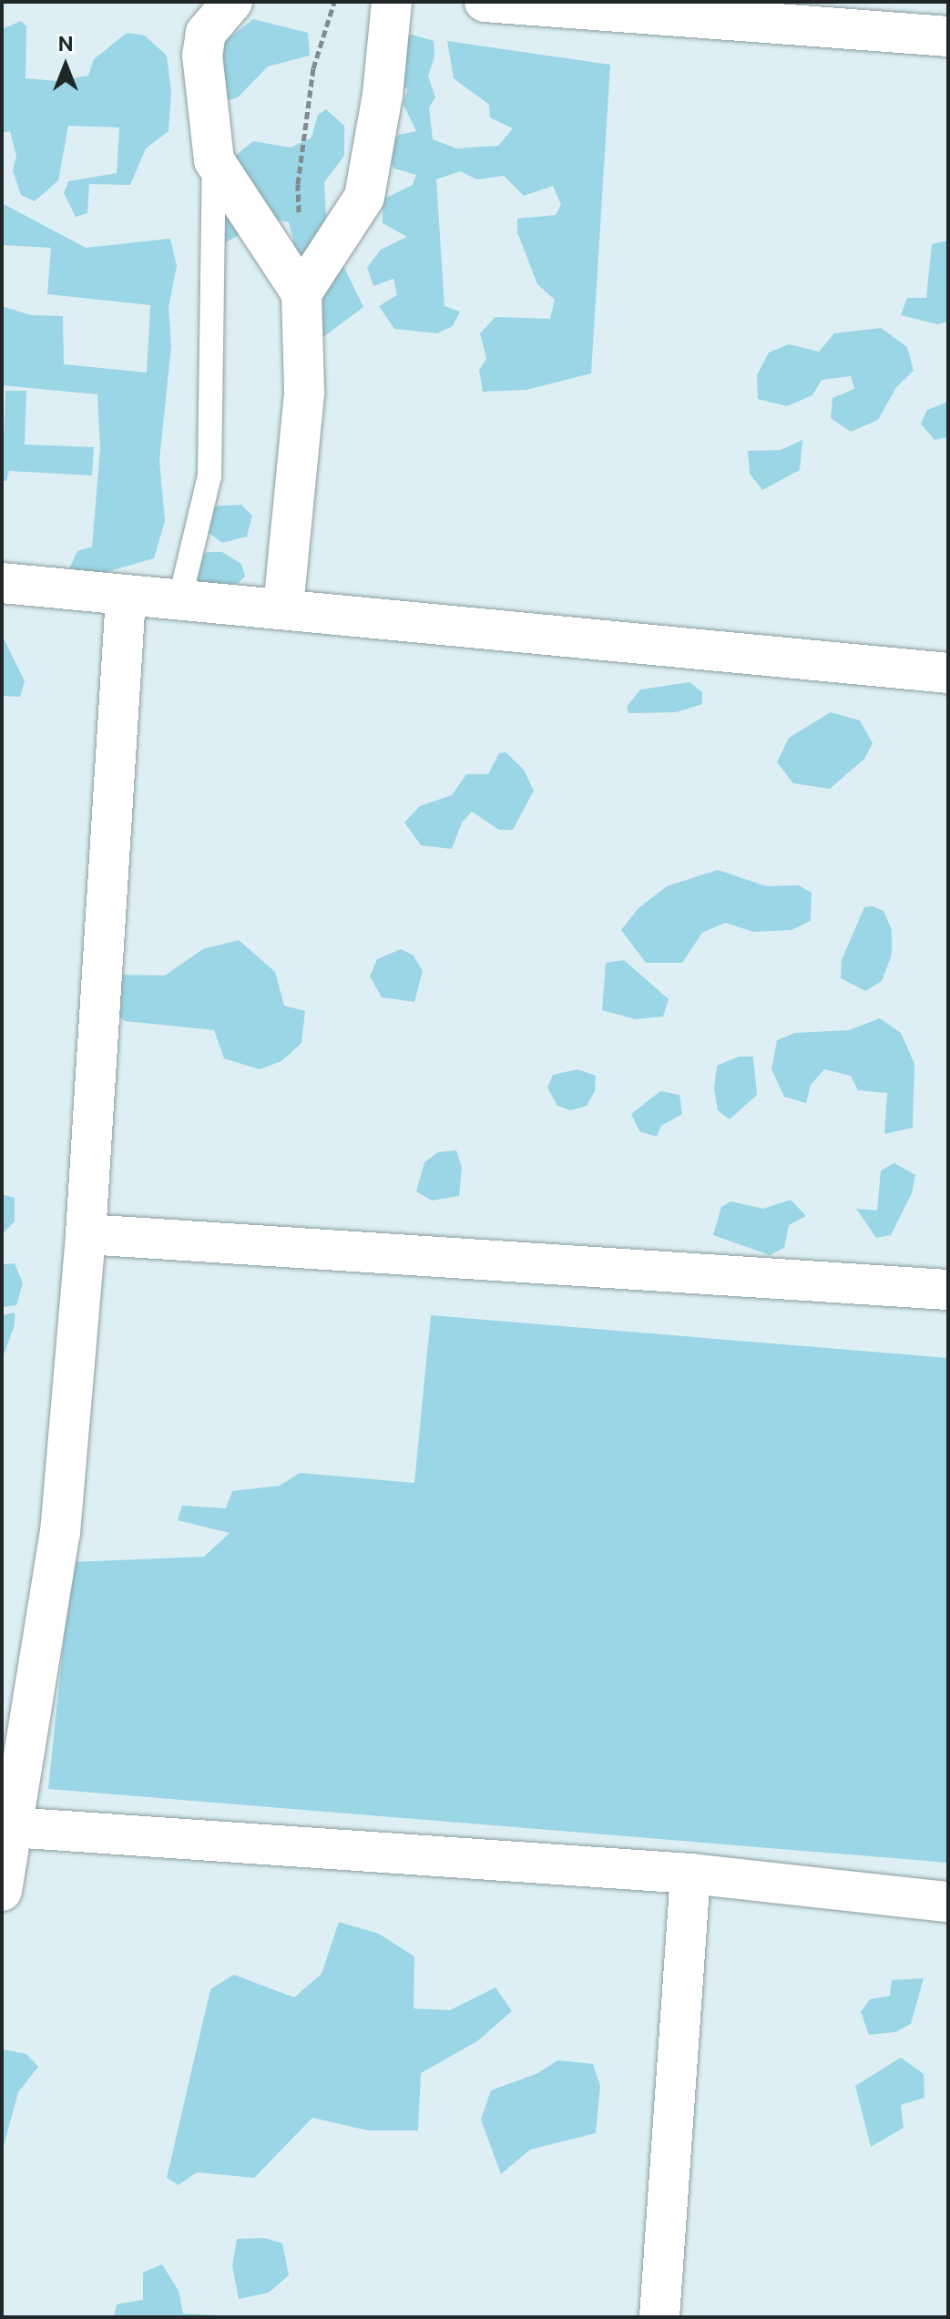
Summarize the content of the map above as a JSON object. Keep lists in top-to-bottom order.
{
  "north": "top"
}
